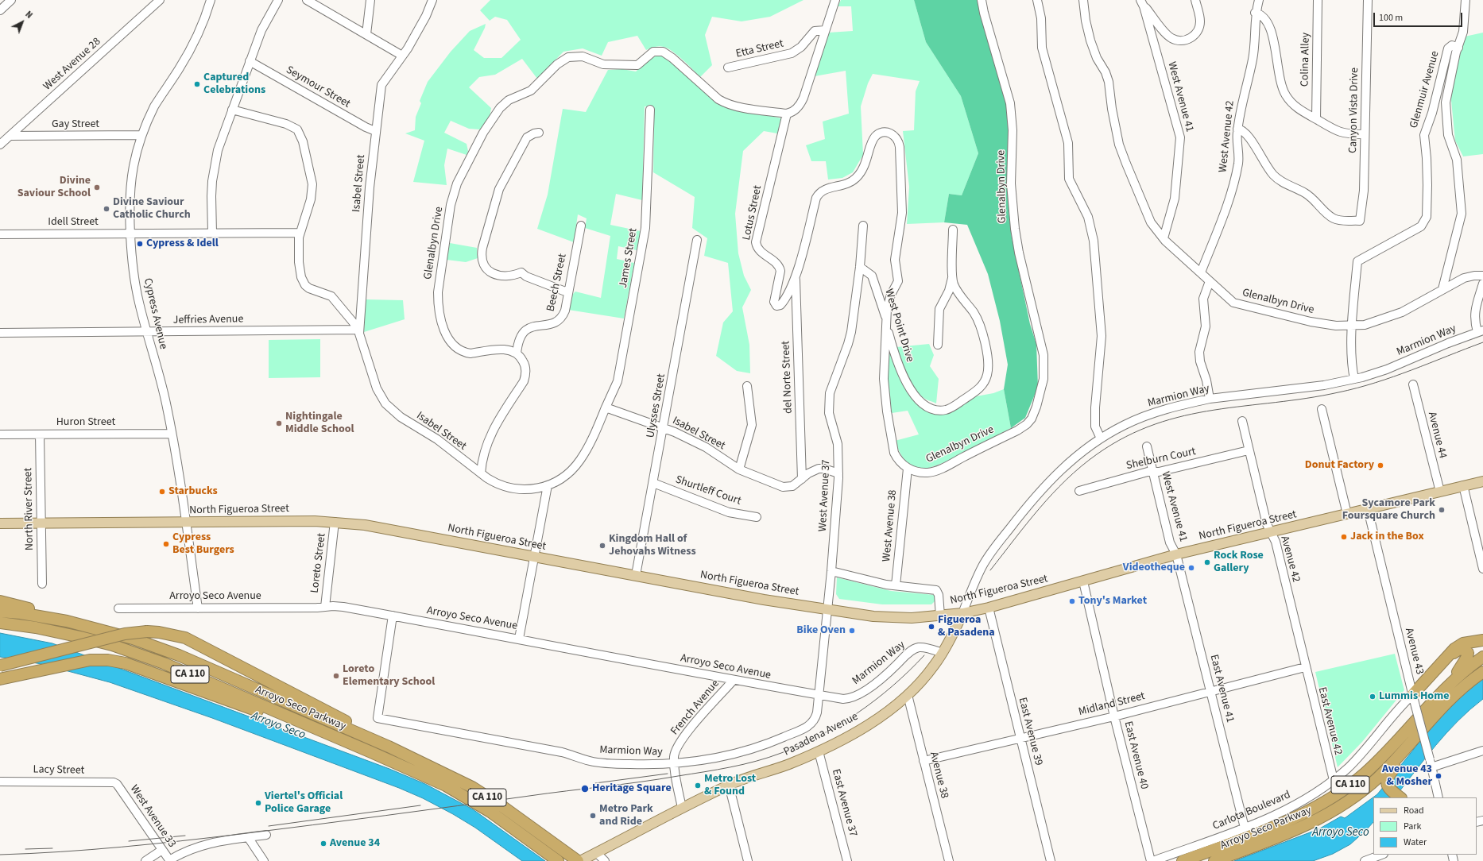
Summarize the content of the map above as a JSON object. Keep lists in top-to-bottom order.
{
  "streets": {
    "highway": ["CA 110", "Arroyo Seco Parkway"],
    "main road": ["North Figueroa Street", "Pasadena Avenue"],
    "street": [
      "Etta Street",
      "Colina Alley",
      "West Avenue 28",
      "Seymour Street",
      "Glenmuir Avenue",
      "West Avenue 41",
      "Canyon Vista Drive",
      "Gay Street",
      "West Avenue 42",
      "Isabel Street",
      "Glenalbyn Drive",
      "Lotus Street",
      "Idell Street",
      "James Street",
      "Beech Street",
      "Cypress Avenue",
      "Jeffries Avenue",
      "West Point Drive",
      "Marmion Way",
      "del Norte Street",
      "Ulysses Street",
      "Huron Street",
      "Avenue 44",
      "Shelburn Court",
      "Shurtleff Court",
      "West Avenue 37",
      "North River Street",
      "West Avenue 38",
      "Avenue 42",
      "Loreto Street",
      "Arroyo Seco Avenue",
      "Avenue 43",
      "East Avenue 41",
      "Midland Street",
      "French Avenue",
      "East Avenue 42",
      "East Avenue 39",
      "East Avenue 40",
      "Lacy Street",
      "Avenue 38",
      "East Avenue 37",
      "Carlota Boulevard",
      "West Avenue 33"
    ]
  },
  "crossings": [
    ["West Avenue 28", "Gay Street"],
    ["Seymour Street", "Isabel Street"],
    ["Glenmuir Avenue", "Glenalbyn Drive"],
    ["West Avenue 41", "Glenalbyn Drive"],
    ["West Avenue 41", "Shelburn Court"],
    ["West Avenue 41", "North Figueroa Street"],
    ["West Avenue 41", "East Avenue 41"],
    ["Canyon Vista Drive", "West Avenue 42"],
    ["Gay Street", "Cypress Avenue"],
    ["West Avenue 42", "Glenalbyn Drive"],
    ["Isabel Street", "James Street"],
    ["Isabel Street", "Jeffries Avenue"],
    ["Isabel Street", "del Norte Street"],
    ["Isabel Street", "Ulysses Street"],
    ["Isabel Street", "West Avenue 37"],
    ["Glenalbyn Drive", "Lotus Street"],
    ["Glenalbyn Drive", "Beech Street"],
    ["Glenalbyn Drive", "West Avenue 38"],
    ["Lotus Street", "del Norte Street"],
    ["Idell Street", "Cypress Avenue"],
    ["Cypress Avenue", "Jeffries Avenue"],
    ["Cypress Avenue", "Huron Street"],
    ["Cypress Avenue", "North Figueroa Street"],
    ["Cypress Avenue", "Arroyo Seco Avenue"],
    ["West Point Drive", "West Avenue 37"],
    ["Marmion Way", "West Avenue 37"],
    ["Marmion Way", "North Figueroa Street"],
    ["Marmion Way", "Arroyo Seco Avenue"],
    ["Marmion Way", "French Avenue"],
    ["Marmion Way", "Pasadena Avenue"],
    ["Ulysses Street", "Shurtleff Court"],
    ["Ulysses Street", "North Figueroa Street"],
    ["Huron Street", "North River Street"],
    ["Avenue 44", "North Figueroa Street"],
    ["Shelburn Court", "Avenue 42"],
    ["West Avenue 37", "North Figueroa Street"],
    ["West Avenue 37", "Arroyo Seco Avenue"],
    ["North River Street", "North Figueroa Street"],
    ["North Figueroa Street", "West Avenue 38"],
    ["North Figueroa Street", "Avenue 42"],
    ["North Figueroa Street", "Loreto Street"],
    ["North Figueroa Street", "Avenue 43"],
    ["North Figueroa Street", "East Avenue 41"],
    ["North Figueroa Street", "East Avenue 39"],
    ["North Figueroa Street", "Pasadena Avenue"],
    ["North Figueroa Street", "East Avenue 40"],
    ["Avenue 42", "Midland Street"],
    ["Avenue 42", "East Avenue 42"],
    ["Loreto Street", "Arroyo Seco Avenue"],
    ["Arroyo Seco Avenue", "French Avenue"],
    ["Avenue 43", "Carlota Boulevard"],
    ["East Avenue 41", "Midland Street"],
    ["East Avenue 41", "Carlota Boulevard"],
    ["Midland Street", "East Avenue 42"],
    ["Midland Street", "East Avenue 39"],
    ["Midland Street", "East Avenue 40"],
    ["Midland Street", "Avenue 38"],
    ["French Avenue", "Pasadena Avenue"],
    ["Arroyo Seco Parkway", "Pasadena Avenue"],
    ["East Avenue 42", "Carlota Boulevard"],
    ["Pasadena Avenue", "Avenue 38"],
    ["Pasadena Avenue", "East Avenue 37"],
    ["Lacy Street", "West Avenue 33"]
  ],
  "water": ["Arroyo Seco"],
  "places": [
    "Captured Celebrations",
    "Divine Saviour School",
    "Divine Saviour Catholic Church",
    "Cypress & Idell",
    "Nightingale Middle School",
    "Donut Factory",
    "Starbucks",
    "Sycamore Park Foursquare Church",
    "Jack in the Box",
    "Cypress Best Burgers",
    "Kingdom Hall of Jehovahs Witness",
    "Rock Rose Gallery",
    "Videotheque",
    "Tony's Market",
    "Figueroa & Pasadena",
    "Bike Oven",
    "Loreto Elementary School",
    "Lummis Home",
    "Avenue 43 & Mosher",
    "Metro Lost & Found",
    "Heritage Square",
    "Viertel's Official Police Garage",
    "Metro Park and Ride",
    "Avenue 34"
  ],
  "legend": ["Road", "Park", "Water"],
  "scale_bar": "100 m",
  "north": "top right"
}
